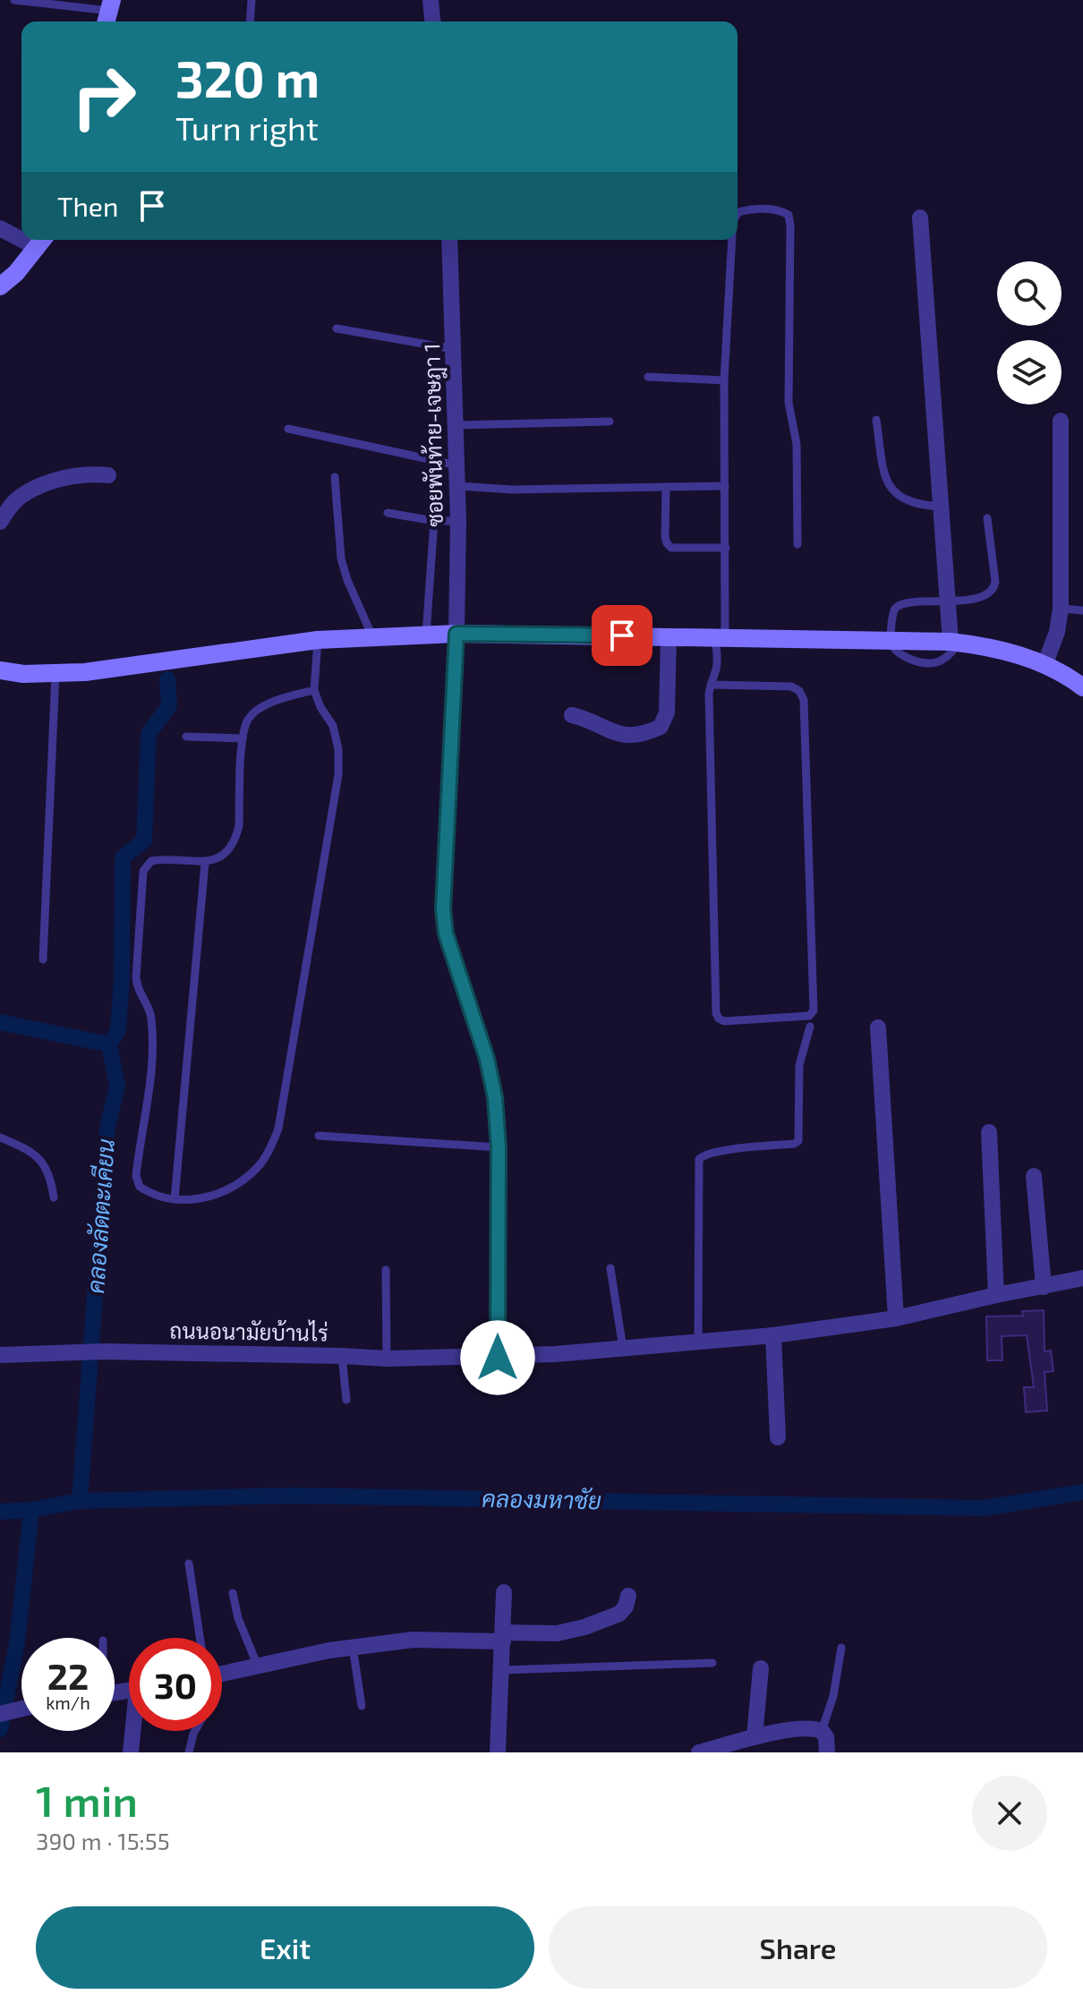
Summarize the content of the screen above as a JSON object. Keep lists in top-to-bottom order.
{
  "streets": {
    "street": ["ซอยพันท้าย-เจษฎา 1", "ถนนอนามัยบ้านไร่"]
  },
  "crossings": [
    ["ซอยพันท้าย-เจษฎา 1", "ถนนอนามัยบ้านไร่"]
  ],
  "water": ["คลองลัดตะเคียน", "คลองมหาชัย"],
  "page": {
    "turn": ["320 m", "Turn right"],
    "then": "Then",
    "speed": "22 km/h",
    "limit": "30",
    "heading": ["1 min", "390 m · 15:55"],
    "buttons": ["Exit", "Share"]
  }
}
